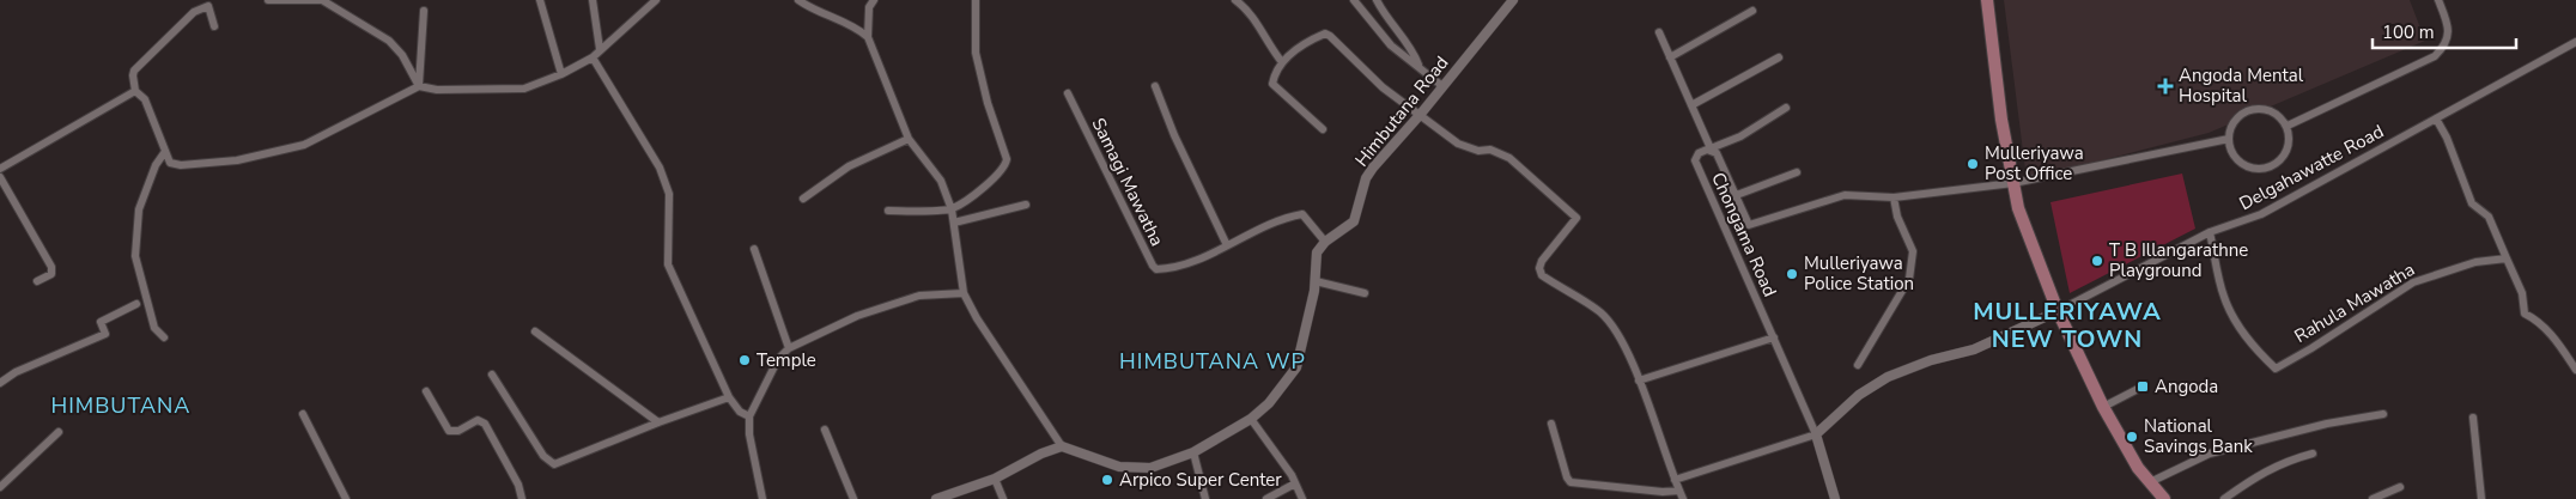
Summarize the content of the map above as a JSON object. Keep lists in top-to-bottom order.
{
  "streets": {
    "street": [
      "Himbutana Road",
      "Delgahawatte Road",
      "Samagi Mawatha",
      "Chongama Road",
      "Rahula Mawatha"
    ]
  },
  "crossings": [
    ["Himbutana Road", "Samagi Mawatha"],
    ["Delgahawatte Road", "Rahula Mawatha"]
  ],
  "districts": ["MULLERIYAWA NEW TOWN", "HIMBUTANA WP", "HIMBUTANA"],
  "places": {
    "health": ["Angoda Mental Hospital"],
    "other": [
      "Mulleriyawa Post Office",
      "T B Illangarathne Playground",
      "Mulleriyawa Police Station",
      "Temple",
      "National Savings Bank",
      "Arpico Super Center"
    ],
    "transit": ["Angoda"]
  },
  "scale_bar": "100 m"
}
